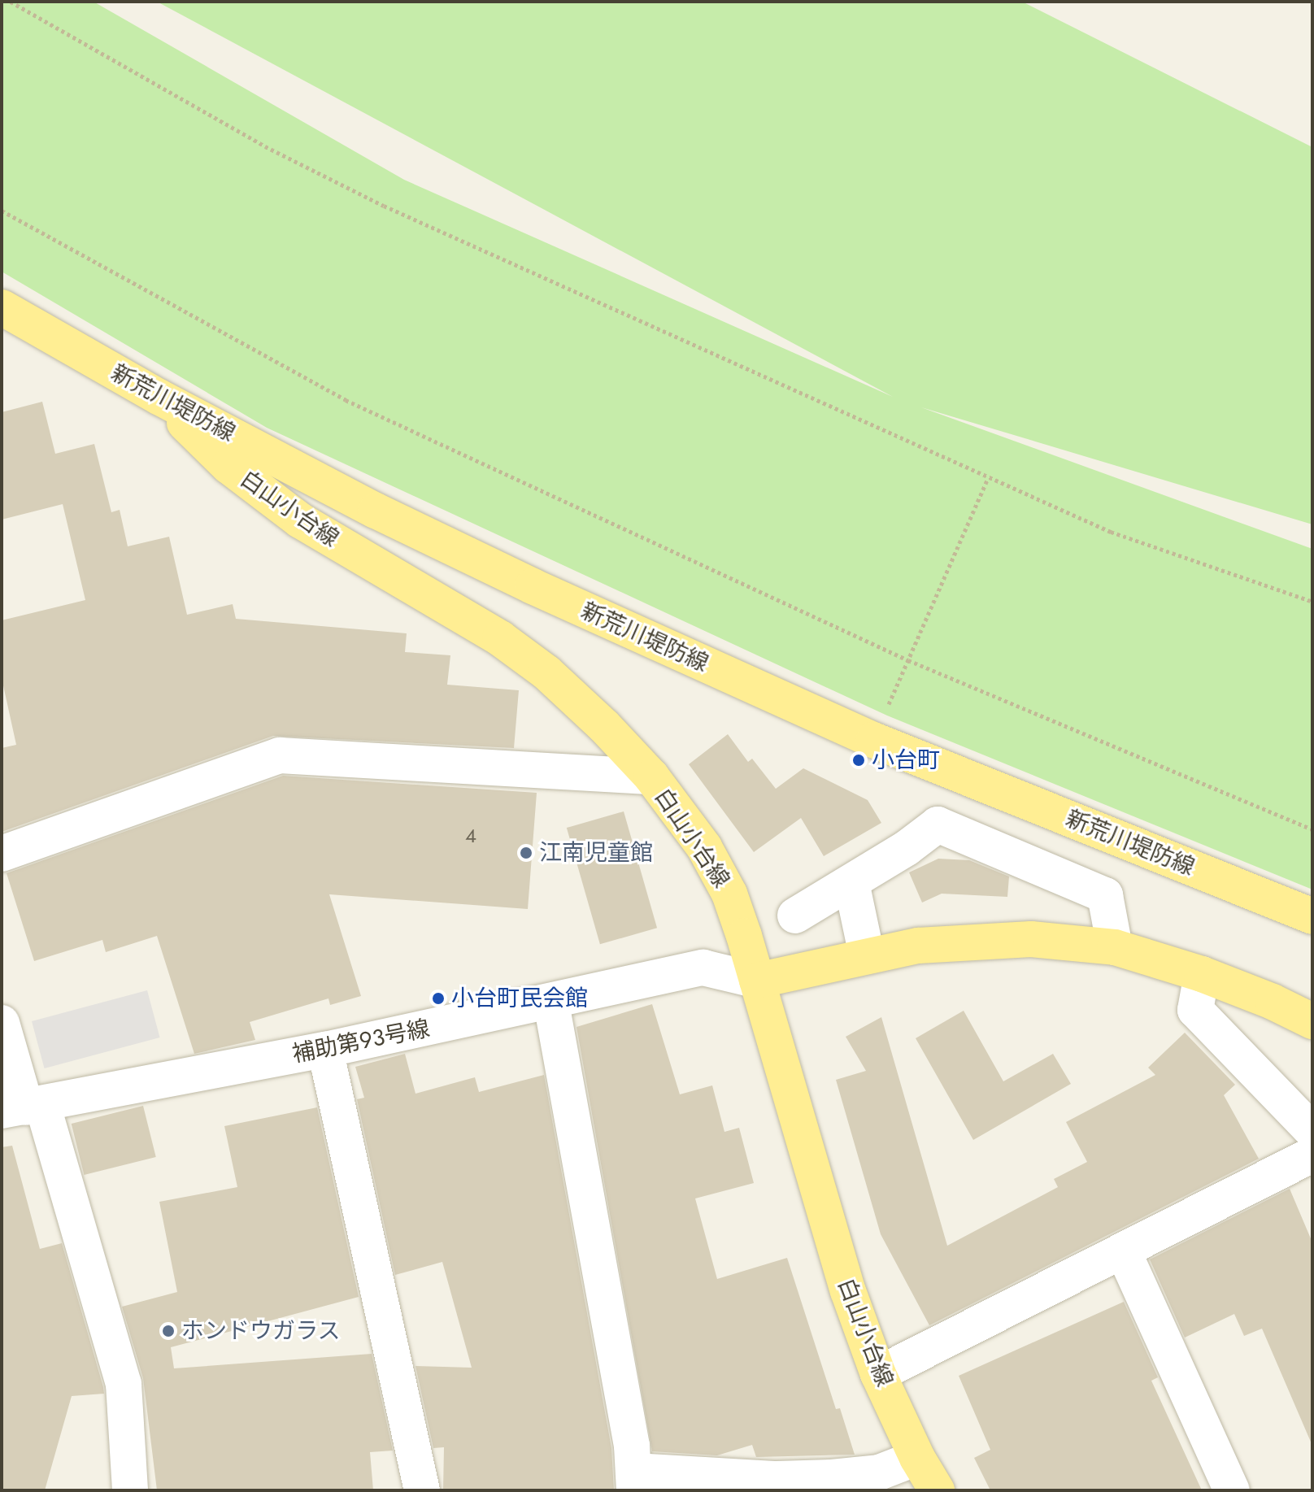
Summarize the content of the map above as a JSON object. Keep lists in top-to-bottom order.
{
  "streets": {
    "main road": ["新荒川堤防線", "白山小台線"],
    "street": ["補助第93号線"]
  },
  "crossings": [
    ["新荒川堤防線", "白山小台線"],
    ["白山小台線", "補助第93号線"]
  ],
  "places": [
    "小台町",
    "江南児童館",
    "小台町民会館",
    "ホンドウガラス"
  ],
  "house_numbers": ["4"]
}
